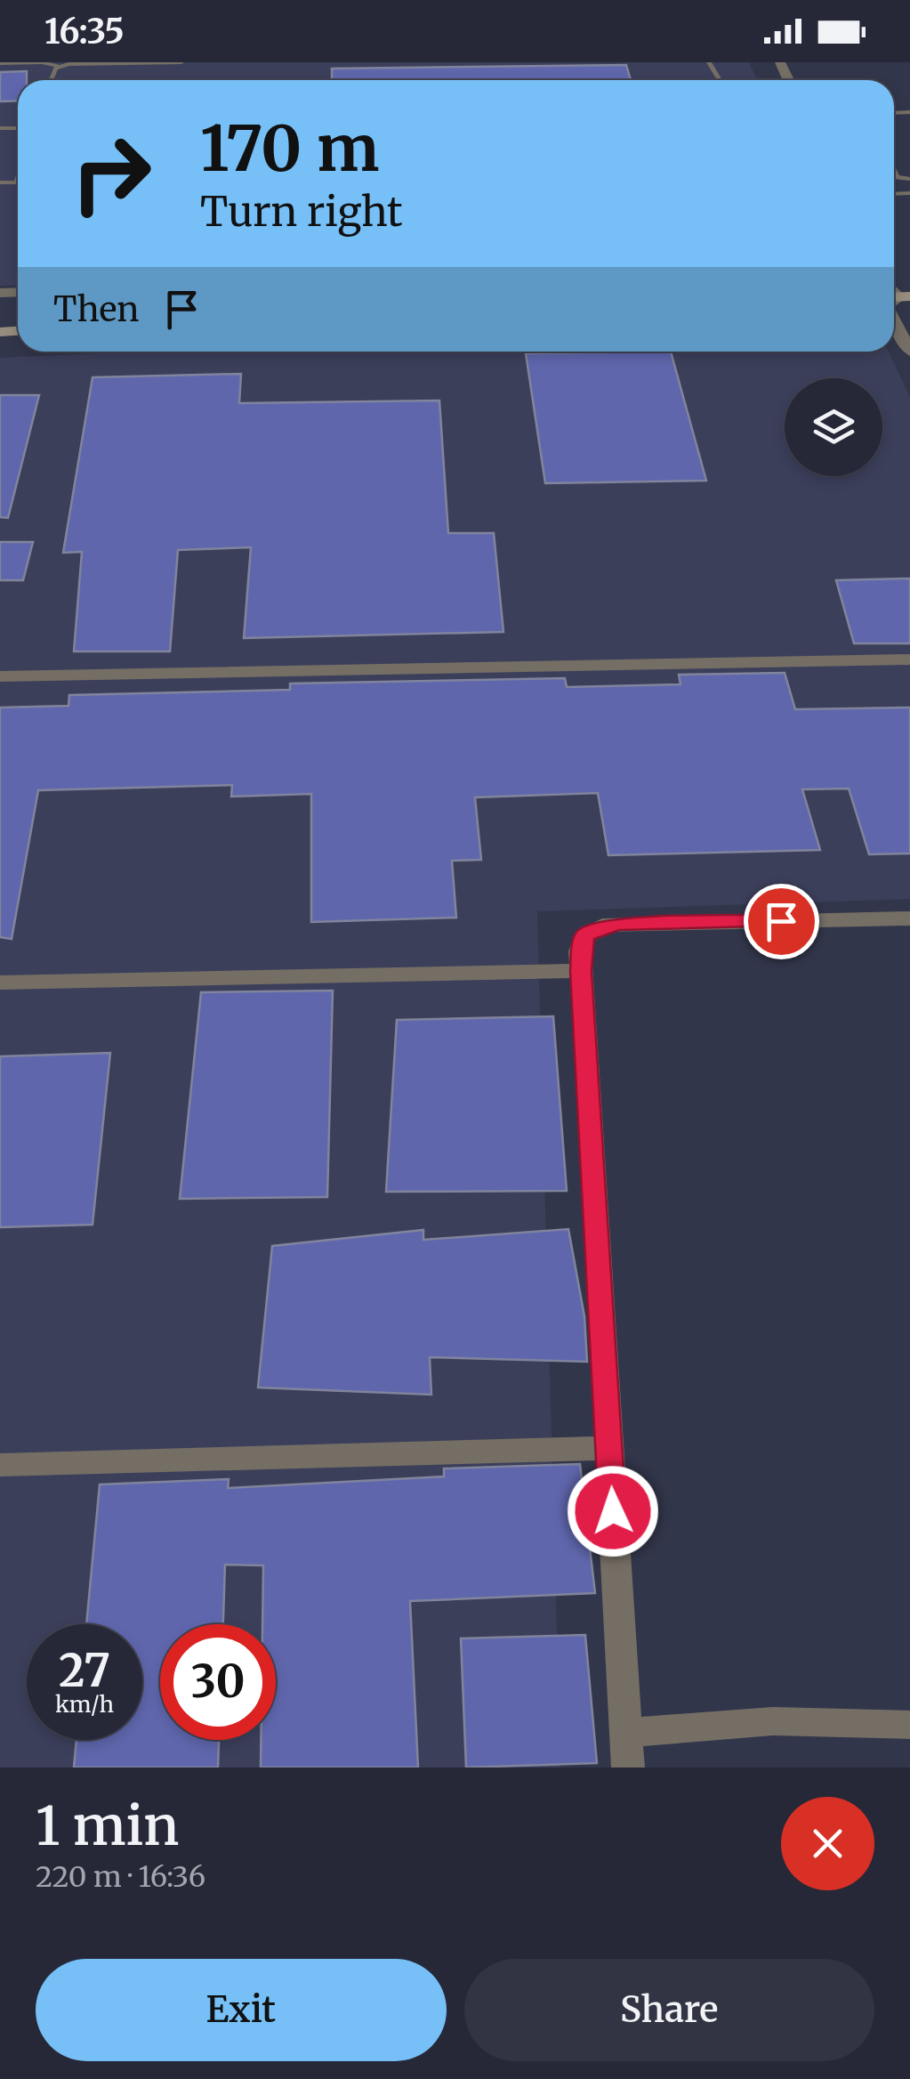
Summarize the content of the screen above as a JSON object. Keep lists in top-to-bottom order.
{
  "page": {
    "status": "16:35",
    "turn": ["170 m", "Turn right"],
    "then": "Then",
    "speed": "27 km/h",
    "limit": "30",
    "heading": ["1 min", "220 m · 16:36"],
    "buttons": ["Exit", "Share"]
  }
}
